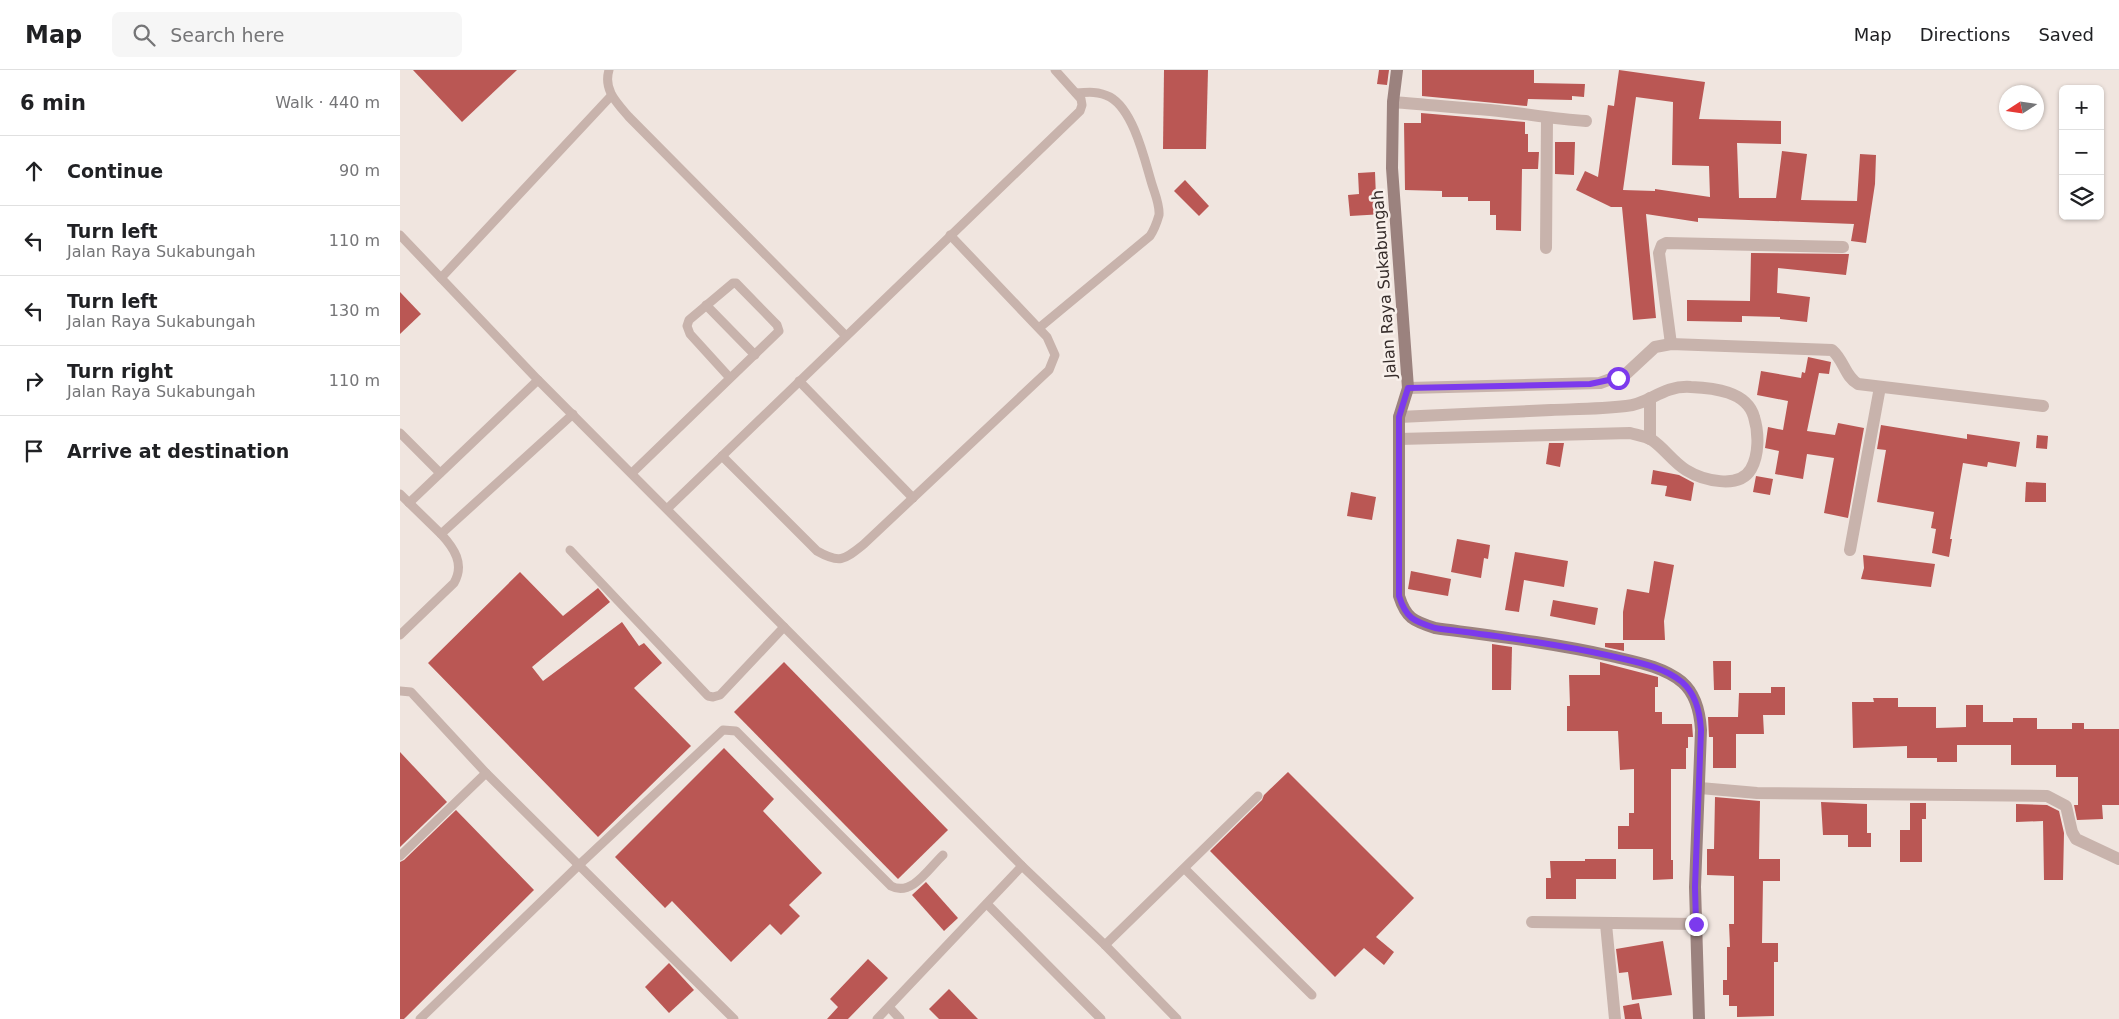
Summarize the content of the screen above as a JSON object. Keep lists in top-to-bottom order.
{
  "streets": {
    "street": ["Jalan Raya Sukabungah"]
  },
  "north": "left",
  "page": {
    "header": "Map",
    "search": "Search here",
    "nav": ["Map", "Directions", "Saved"],
    "heading": ["6 min", "Walk · 440 m"],
    "map_buttons": ["+", "−"],
    "list": [
      ["Continue", "90 m"],
      ["Turn left", "Jalan Raya Sukabungah", "110 m"],
      ["Turn left", "Jalan Raya Sukabungah", "130 m"],
      ["Turn right", "Jalan Raya Sukabungah", "110 m"],
      "Arrive at destination"
    ]
  }
}
